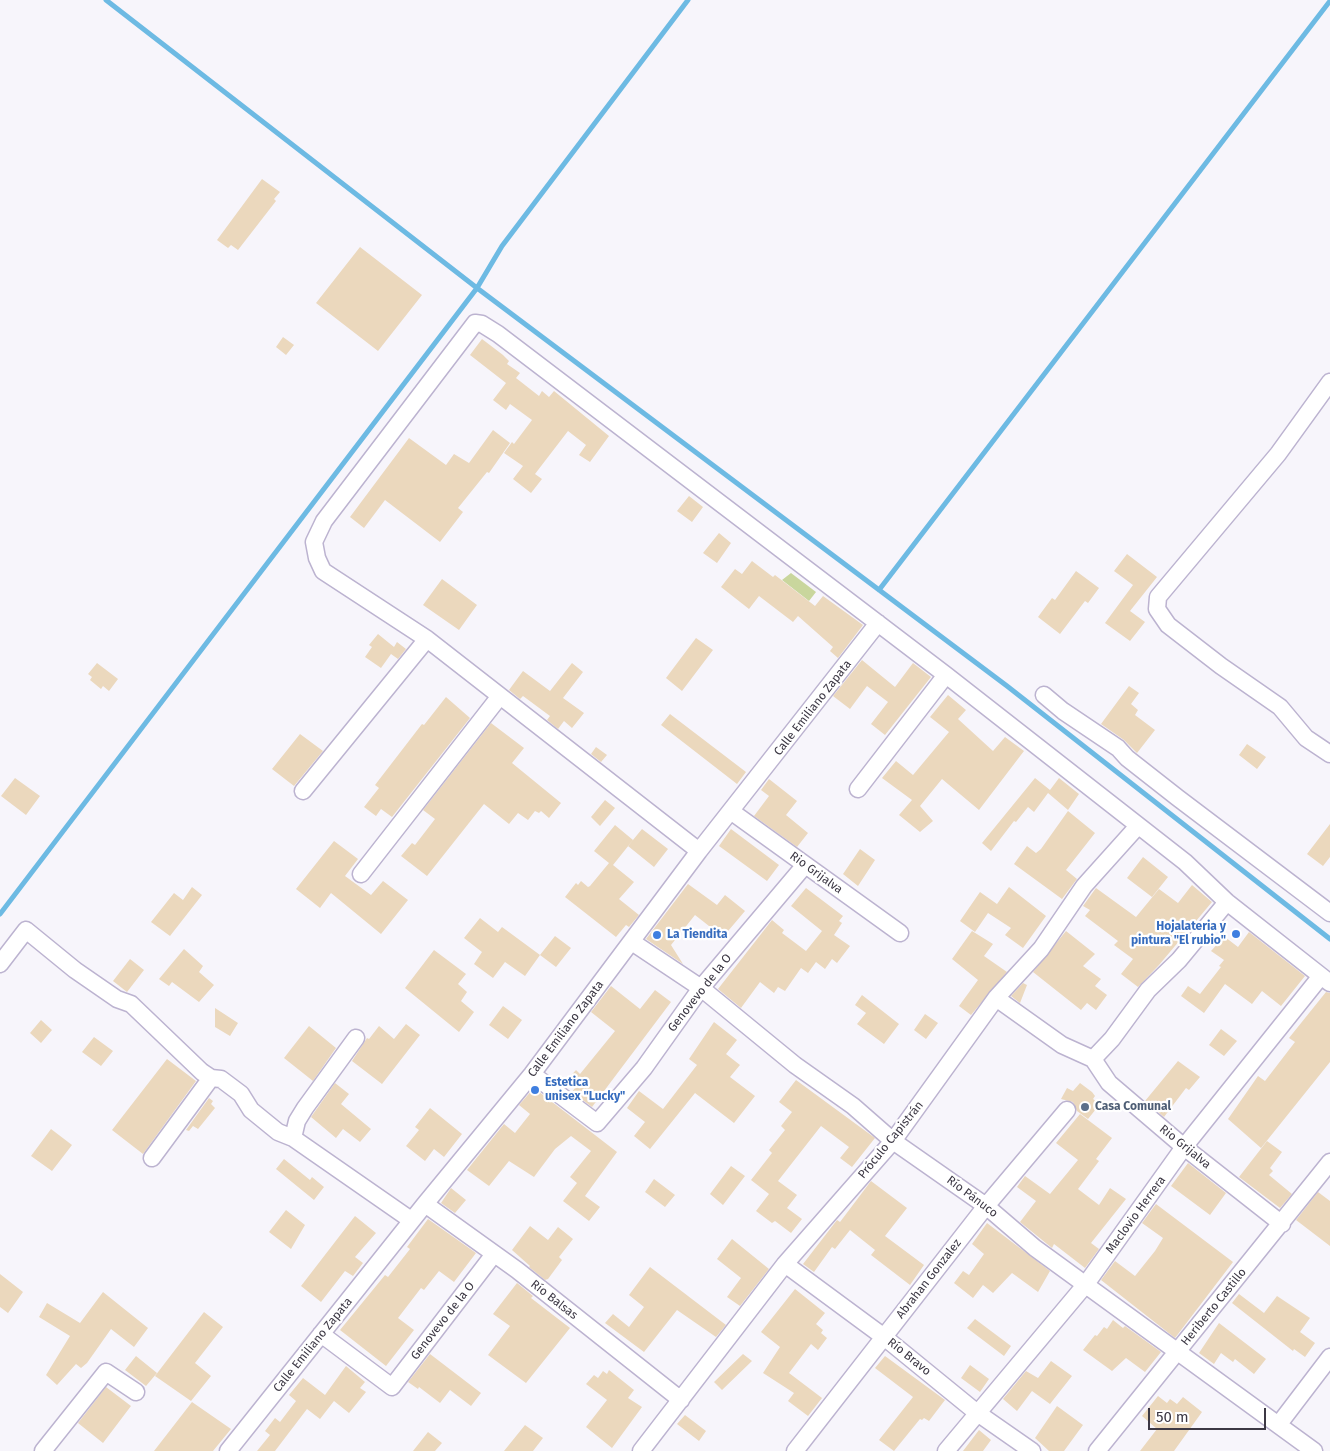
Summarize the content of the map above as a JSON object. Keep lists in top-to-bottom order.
{
  "streets": {
    "street": [
      "Calle Emiliano Zapata",
      "Rio Grijalva",
      "Genovevo de la O",
      "Próculo Capistrán",
      "Río Pánuco",
      "Maclovio Herrera",
      "Abrahan Gonzalez",
      "Río Balsas",
      "Heriberto Castillo",
      "Río Bravo"
    ]
  },
  "crossings": [
    ["Calle Emiliano Zapata", "Rio Grijalva"],
    ["Calle Emiliano Zapata", "Genovevo de la O"],
    ["Calle Emiliano Zapata", "Río Pánuco"],
    ["Calle Emiliano Zapata", "Río Balsas"],
    ["Rio Grijalva", "Genovevo de la O"],
    ["Rio Grijalva", "Maclovio Herrera"],
    ["Rio Grijalva", "Heriberto Castillo"],
    ["Genovevo de la O", "Río Pánuco"],
    ["Genovevo de la O", "Río Balsas"],
    ["Próculo Capistrán", "Río Pánuco"],
    ["Próculo Capistrán", "Río Balsas"],
    ["Próculo Capistrán", "Río Bravo"],
    ["Río Pánuco", "Maclovio Herrera"],
    ["Río Pánuco", "Abrahan Gonzalez"],
    ["Río Pánuco", "Heriberto Castillo"],
    ["Maclovio Herrera", "Río Bravo"],
    ["Abrahan Gonzalez", "Río Bravo"]
  ],
  "places": [
    "Hojalateria y pintura \"El rubio\"",
    "La Tiendita",
    "Estetica unisex \"Lucky\"",
    "Casa Comunal"
  ],
  "scale_bar": "50 m"
}
